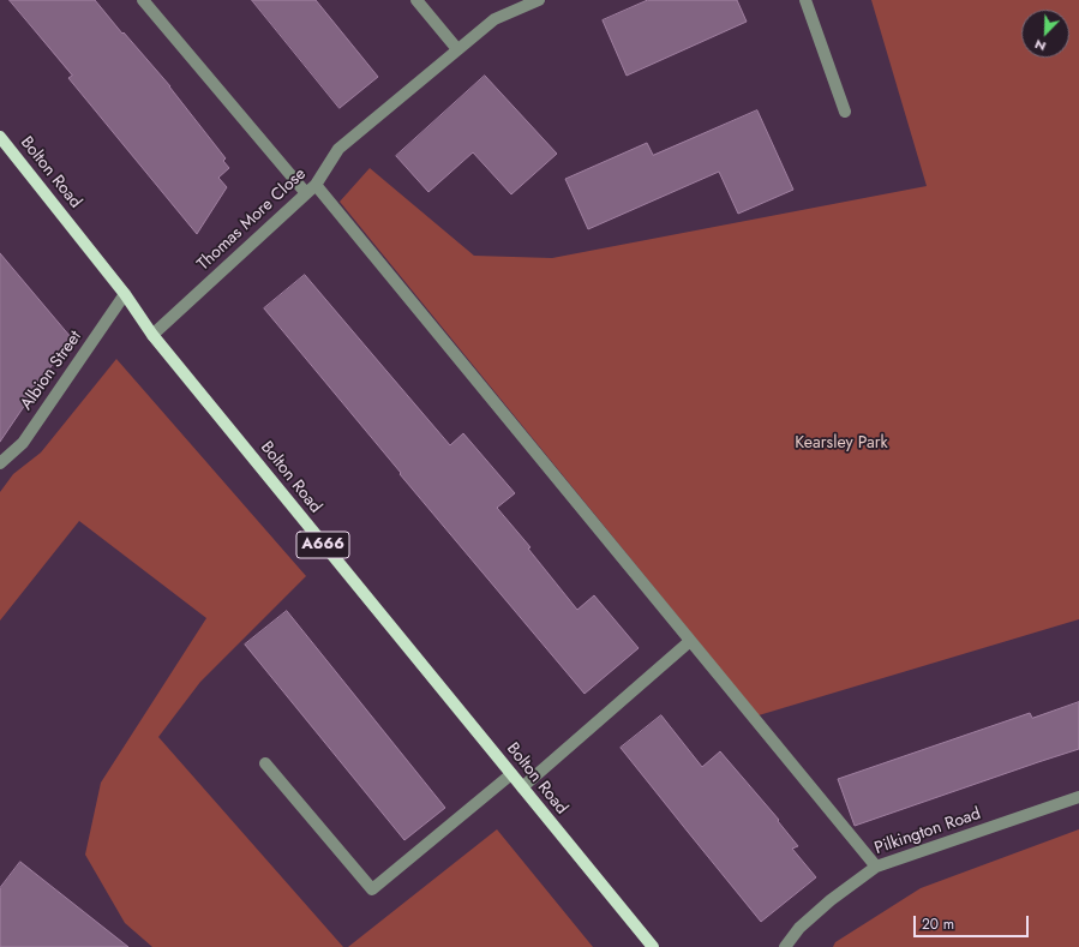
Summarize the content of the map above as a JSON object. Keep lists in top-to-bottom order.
{
  "streets": {
    "main road": ["Bolton Road", "A666"],
    "street": ["Thomas More Close", "Albion Street", "Pilkington Road"]
  },
  "crossings": [
    ["Bolton Road", "Thomas More Close"],
    ["Bolton Road", "Albion Street"]
  ],
  "parks": ["Kearsley Park"],
  "scale_bar": "20 m",
  "north": "bottom left"
}
